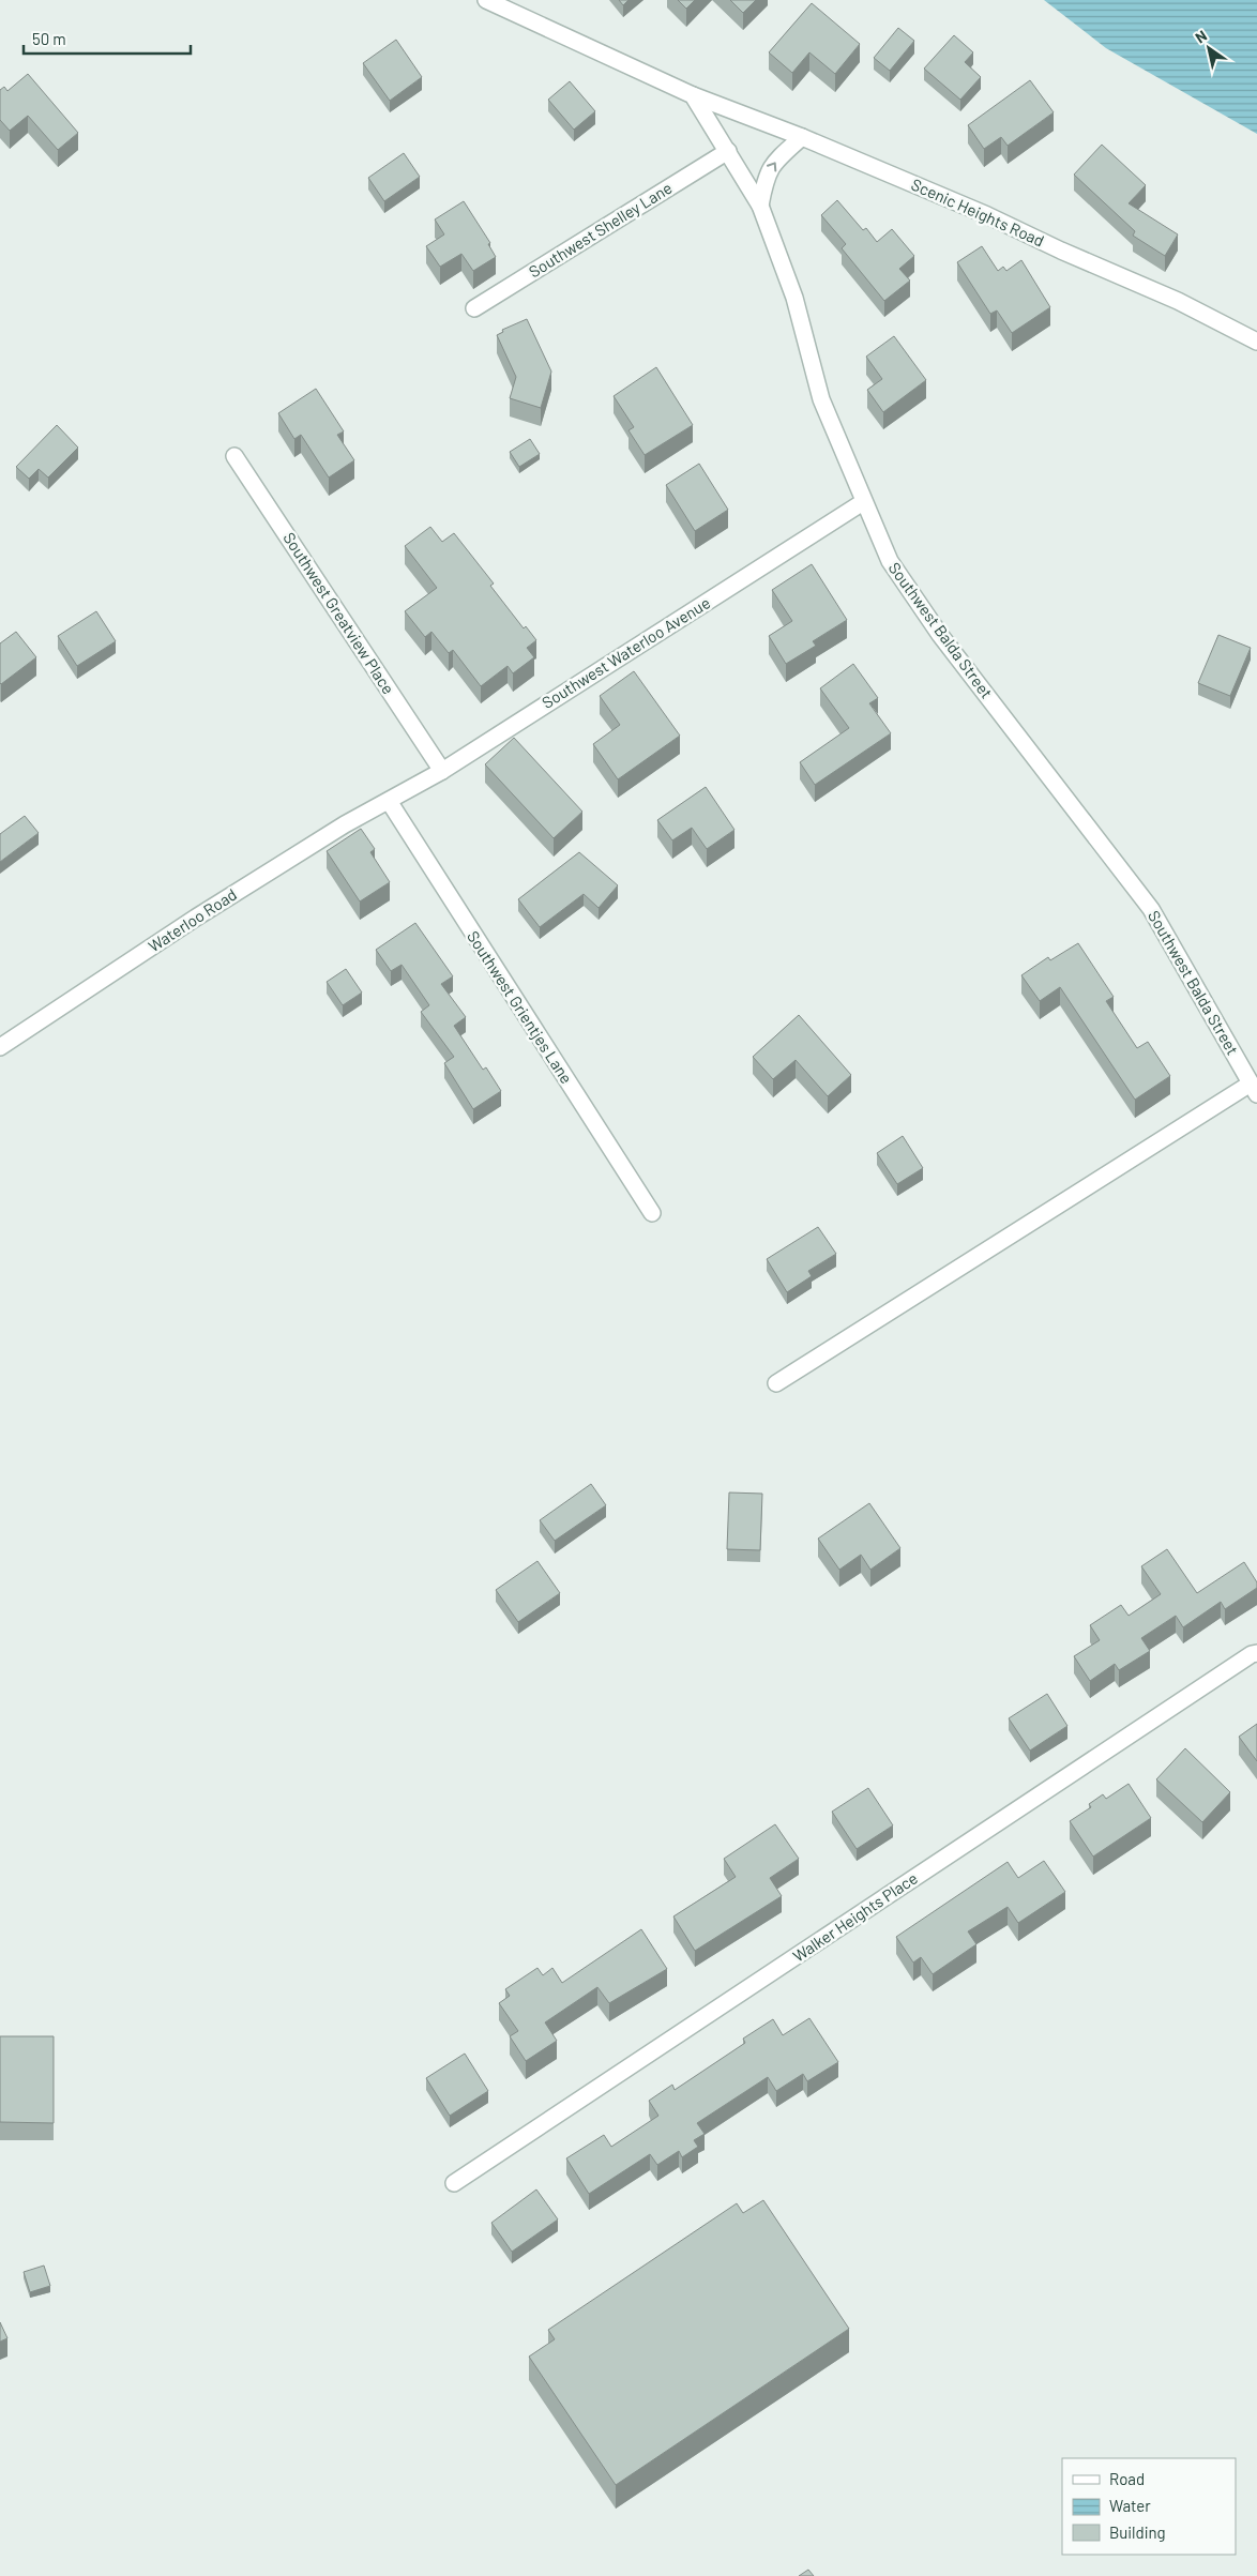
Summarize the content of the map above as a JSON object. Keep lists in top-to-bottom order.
{
  "streets": {
    "street": [
      "Scenic Heights Road",
      "Southwest Shelley Lane",
      "Southwest Greatview Place",
      "Southwest Balda Street",
      "Southwest Waterloo Avenue",
      "Waterloo Road",
      "Southwest Grientjes Lane",
      "Walker Heights Place"
    ]
  },
  "crossings": [
    ["Scenic Heights Road", "Southwest Balda Street"],
    ["Southwest Shelley Lane", "Southwest Balda Street"],
    ["Southwest Greatview Place", "Southwest Waterloo Avenue"],
    ["Southwest Balda Street", "Southwest Waterloo Avenue"],
    ["Southwest Waterloo Avenue", "Waterloo Road"],
    ["Southwest Waterloo Avenue", "Southwest Grientjes Lane"],
    ["Waterloo Road", "Southwest Grientjes Lane"]
  ],
  "legend": ["Road", "Water", "Building"],
  "scale_bar": "50 m",
  "north": "top left"
}
